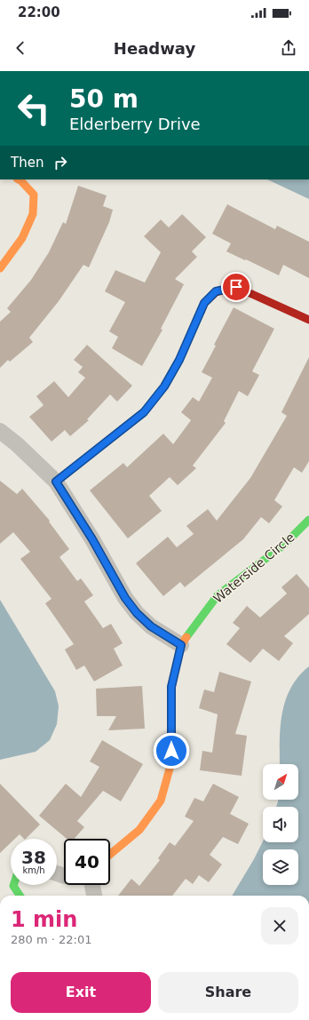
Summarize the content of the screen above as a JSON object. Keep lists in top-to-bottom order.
{
  "streets": {
    "street": ["Waterside Circle"]
  },
  "north": "top right",
  "page": {
    "status": "22:00",
    "header": "Headway",
    "turn": ["50 m", "Elderberry Drive"],
    "then": "Then",
    "speed": "38 km/h",
    "limit": "40",
    "heading": ["1 min", "280 m · 22:01"],
    "buttons": ["Exit", "Share"]
  }
}
